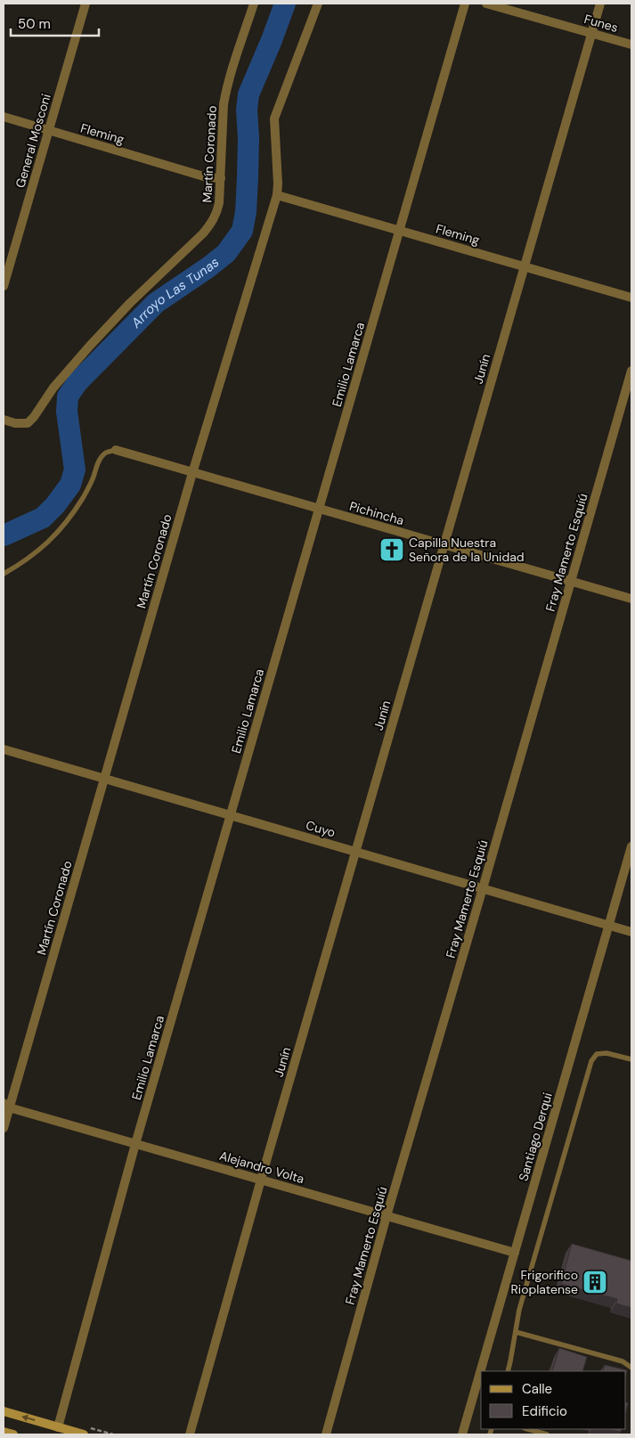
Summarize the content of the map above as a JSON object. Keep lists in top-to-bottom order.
{
  "streets": {
    "street": [
      "Funes",
      "Fleming",
      "General Mosconi",
      "Martín Coronado",
      "Emilio Lamarca",
      "Junín",
      "Pichincha",
      "Fray Mamerto Esquiú",
      "Cuyo",
      "Santiago Derqui",
      "Alejandro Volta"
    ]
  },
  "crossings": [
    ["Funes", "Junín"],
    ["Fleming", "General Mosconi"],
    ["Fleming", "Martín Coronado"],
    ["Fleming", "Emilio Lamarca"],
    ["Fleming", "Junín"],
    ["Martín Coronado", "Pichincha"],
    ["Martín Coronado", "Cuyo"],
    ["Martín Coronado", "Alejandro Volta"],
    ["Emilio Lamarca", "Pichincha"],
    ["Emilio Lamarca", "Cuyo"],
    ["Emilio Lamarca", "Alejandro Volta"],
    ["Junín", "Pichincha"],
    ["Junín", "Cuyo"],
    ["Junín", "Alejandro Volta"],
    ["Pichincha", "Fray Mamerto Esquiú"],
    ["Fray Mamerto Esquiú", "Cuyo"],
    ["Fray Mamerto Esquiú", "Alejandro Volta"],
    ["Cuyo", "Santiago Derqui"],
    ["Santiago Derqui", "Alejandro Volta"]
  ],
  "water": ["Arroyo Las Tunas"],
  "places": {
    "church": ["Capilla Nuestra Señora de la Unidad"],
    "building": ["Frigorifico Rioplatense"]
  },
  "legend": ["Calle", "Edificio"],
  "scale_bar": "50 m"
}
